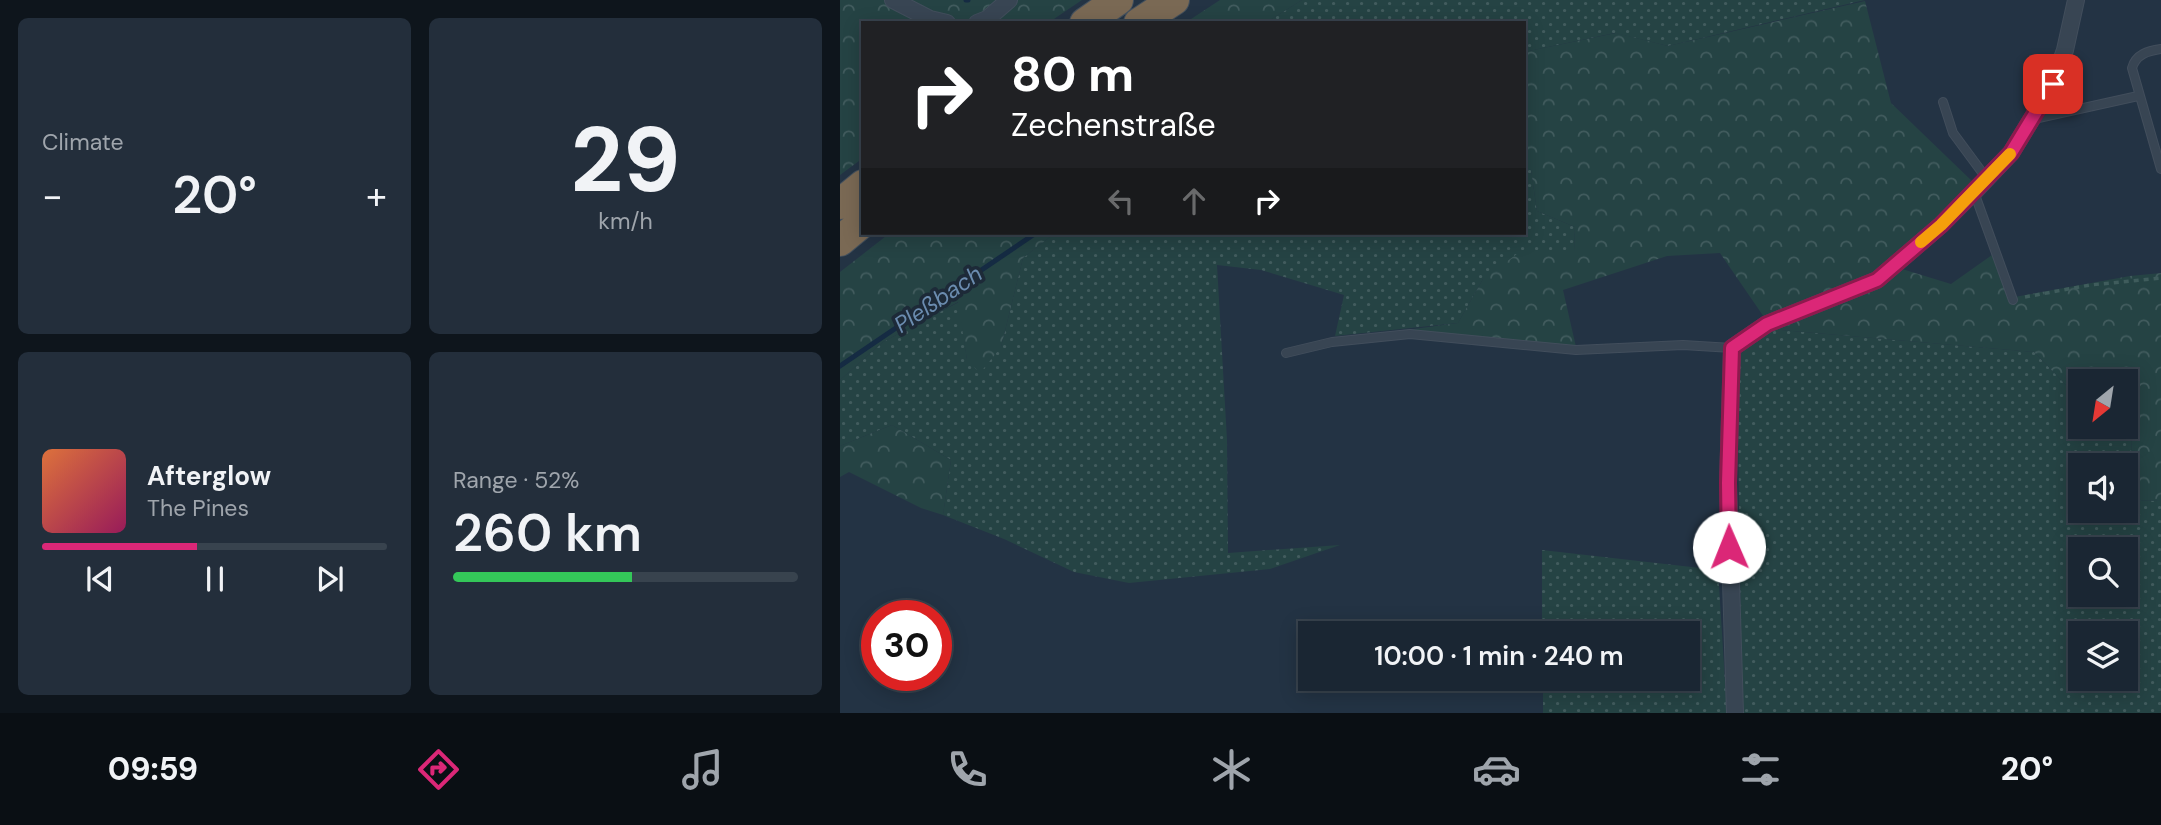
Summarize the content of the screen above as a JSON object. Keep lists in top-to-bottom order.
{
  "water": ["Pleßbach"],
  "north": "bottom left",
  "page": {
    "tile": [
      "Climate",
      ["29", "km/h"],
      ["Range · 52%", "260 km"]
    ],
    "turn": ["80 m", "Zechenstraße"],
    "heat": ["−", "20°", "+"],
    "song": ["Afterglow", "The Pines"],
    "limit": "30",
    "trip": "10:00 · 1 min · 240 m",
    "tabs": ["09:59", "20°"]
  }
}
